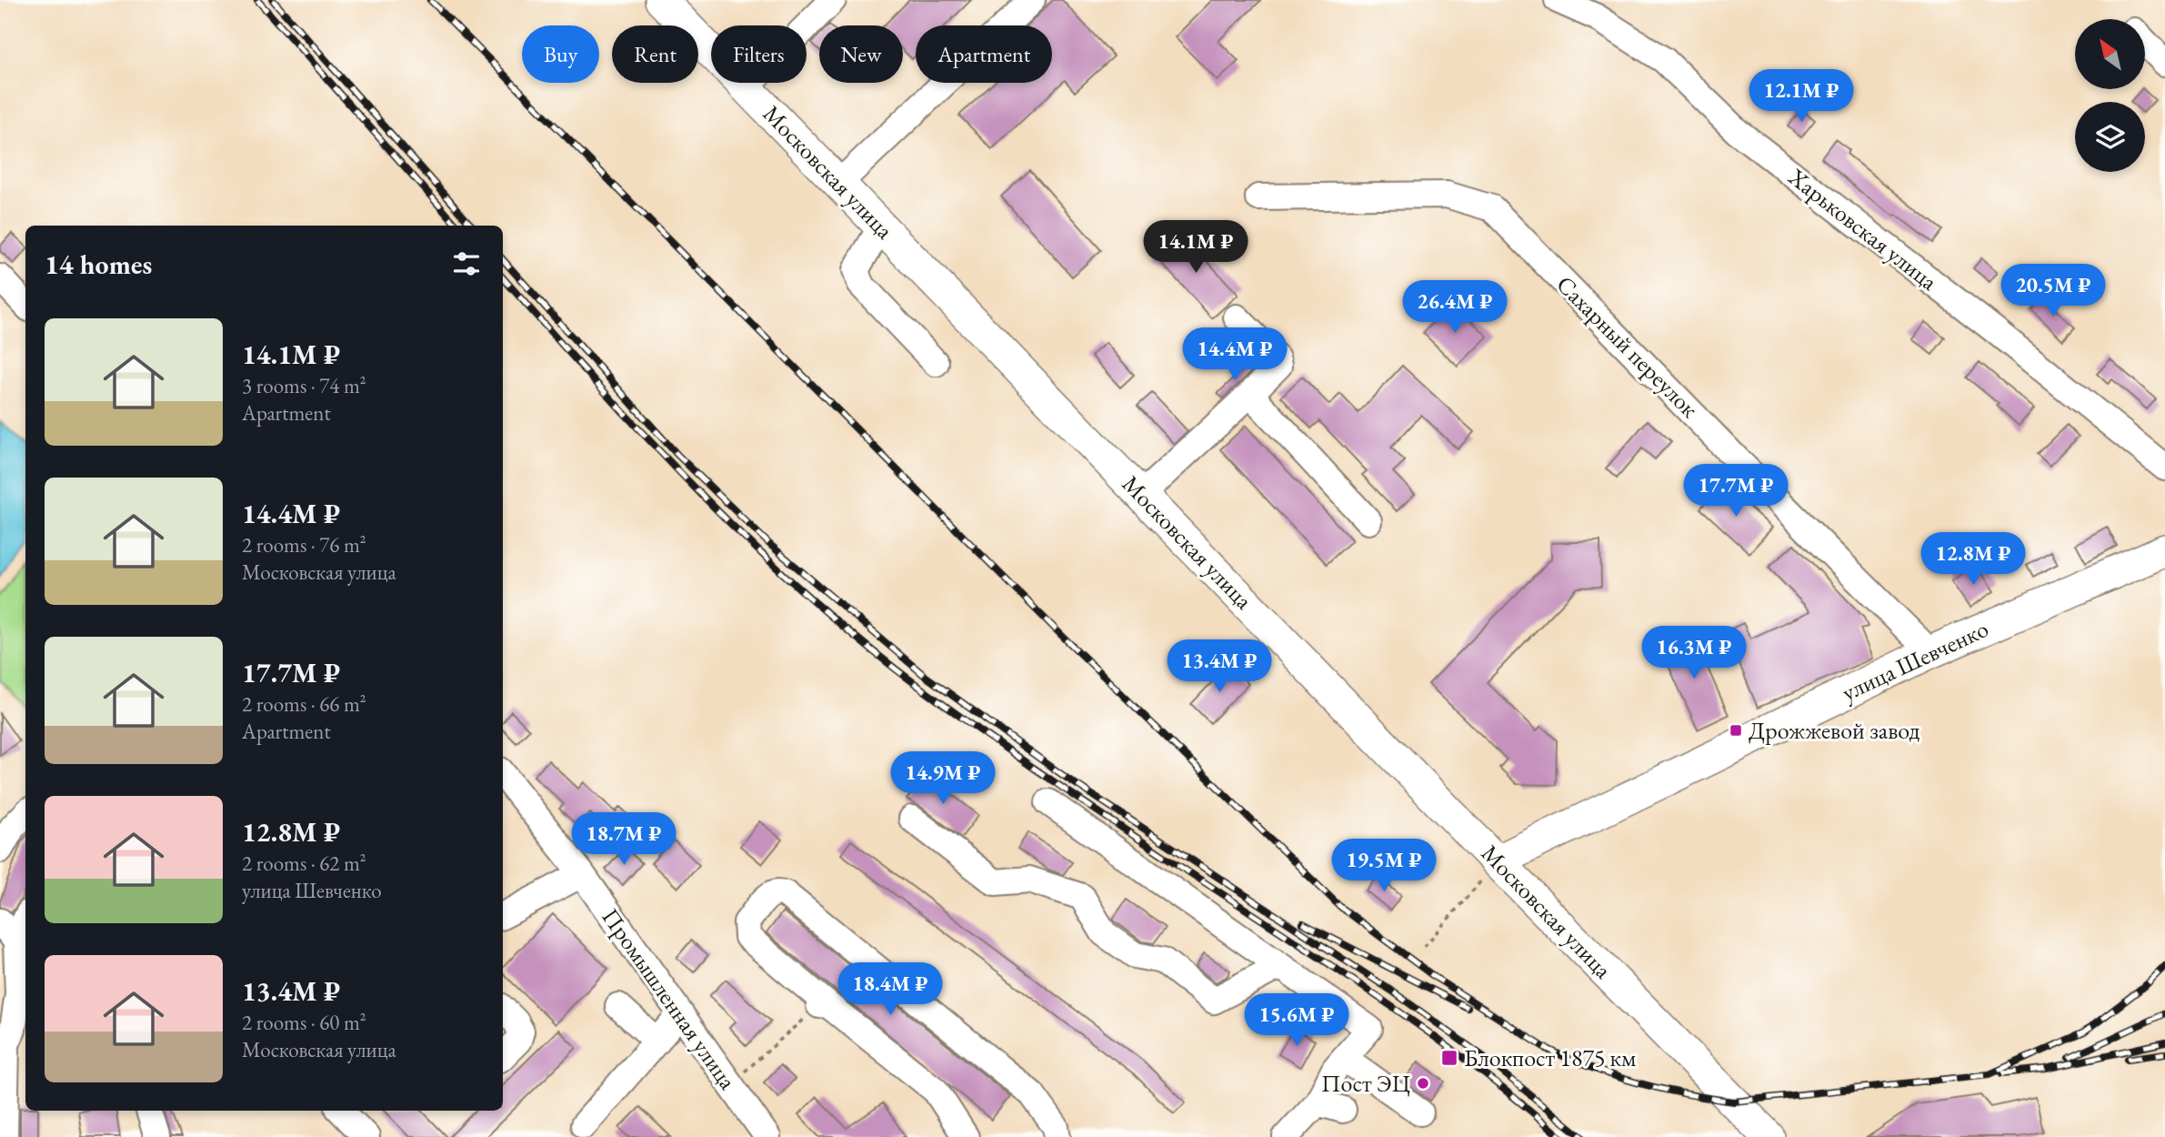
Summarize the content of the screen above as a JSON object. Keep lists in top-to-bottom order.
{
  "streets": {
    "main road": ["Московская улица", "улица Шевченко"],
    "street": ["Харьковская улица", "Сахарный переулок", "Промышленная улица"]
  },
  "crossings": [
    ["Московская улица", "улица Шевченко"],
    ["Сахарный переулок", "улица Шевченко"]
  ],
  "places": {
    "transit": ["Дрожжевой завод", "Блокпост 1875 км"],
    "other": ["Пост ЭЦ"]
  },
  "north": "top left",
  "page": {
    "chip": [
      "Buy",
      "Rent",
      "Filters",
      "New",
      "Apartment"
    ],
    "price": [
      "12.1M ₽",
      "14.1M ₽",
      "20.5M ₽",
      "26.4M ₽",
      "14.4M ₽",
      "17.7M ₽",
      "12.8M ₽",
      "16.3M ₽",
      "13.4M ₽",
      "14.9M ₽",
      "18.7M ₽",
      "19.5M ₽",
      "18.4M ₽",
      "15.6M ₽"
    ],
    "heading": "14 homes",
    "list": [
      {
        "name": "14.1M ₽",
        "note": "3 rooms · 74 m² · Apartment"
      },
      {
        "name": "14.4M ₽",
        "note": "2 rooms · 76 m² · Московская улица"
      },
      {
        "name": "17.7M ₽",
        "note": "2 rooms · 66 m² · Apartment"
      },
      {
        "name": "12.8M ₽",
        "note": "2 rooms · 62 m² · улица Шевченко"
      },
      {
        "name": "13.4M ₽",
        "note": "2 rooms · 60 m² · Московская улица"
      }
    ]
  }
}
